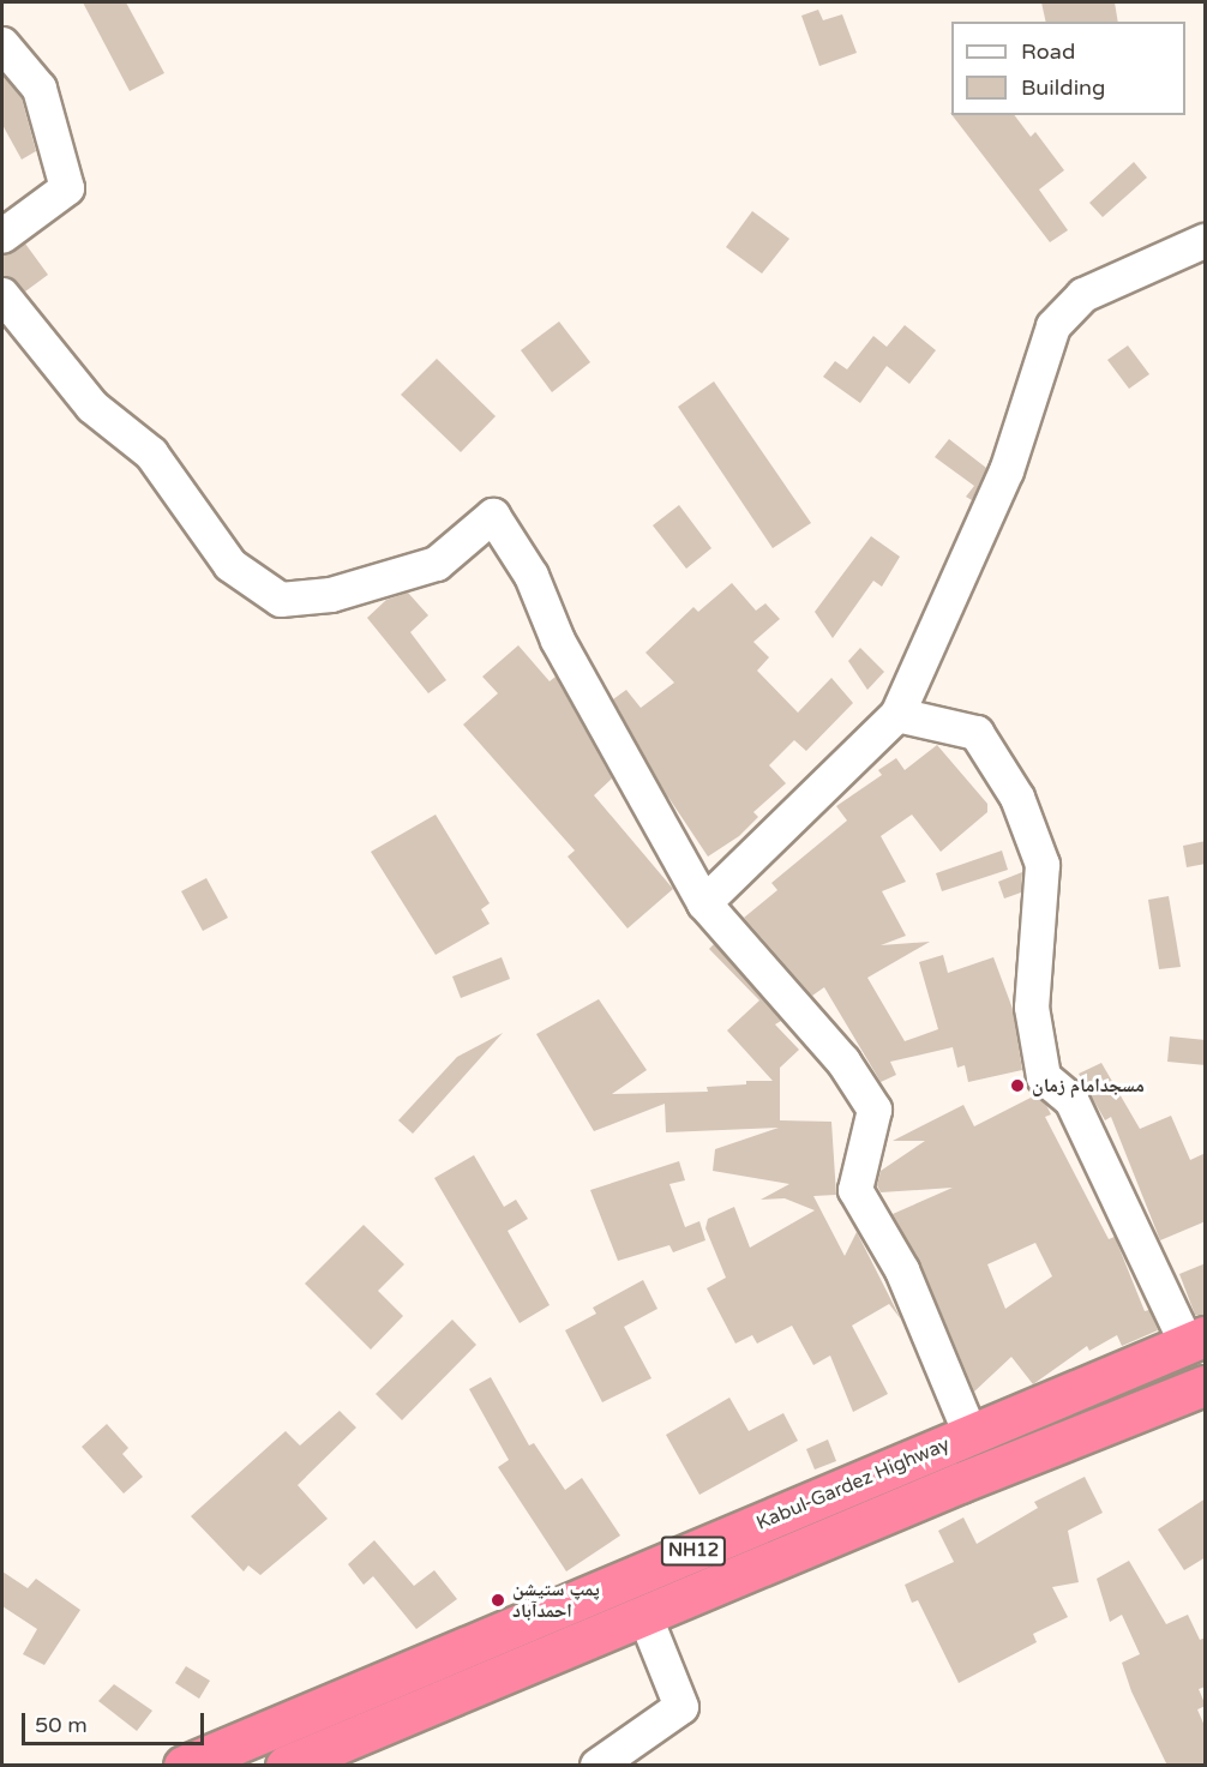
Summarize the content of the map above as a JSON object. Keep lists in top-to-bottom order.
{
  "streets": {
    "highway": ["Kabul-Gardez Highway", "NH12"]
  },
  "places": ["مسجدامام زمان", "پمپ ستیشن احمدآباد"],
  "legend": ["Road", "Building"],
  "scale_bar": "50 m"
}
